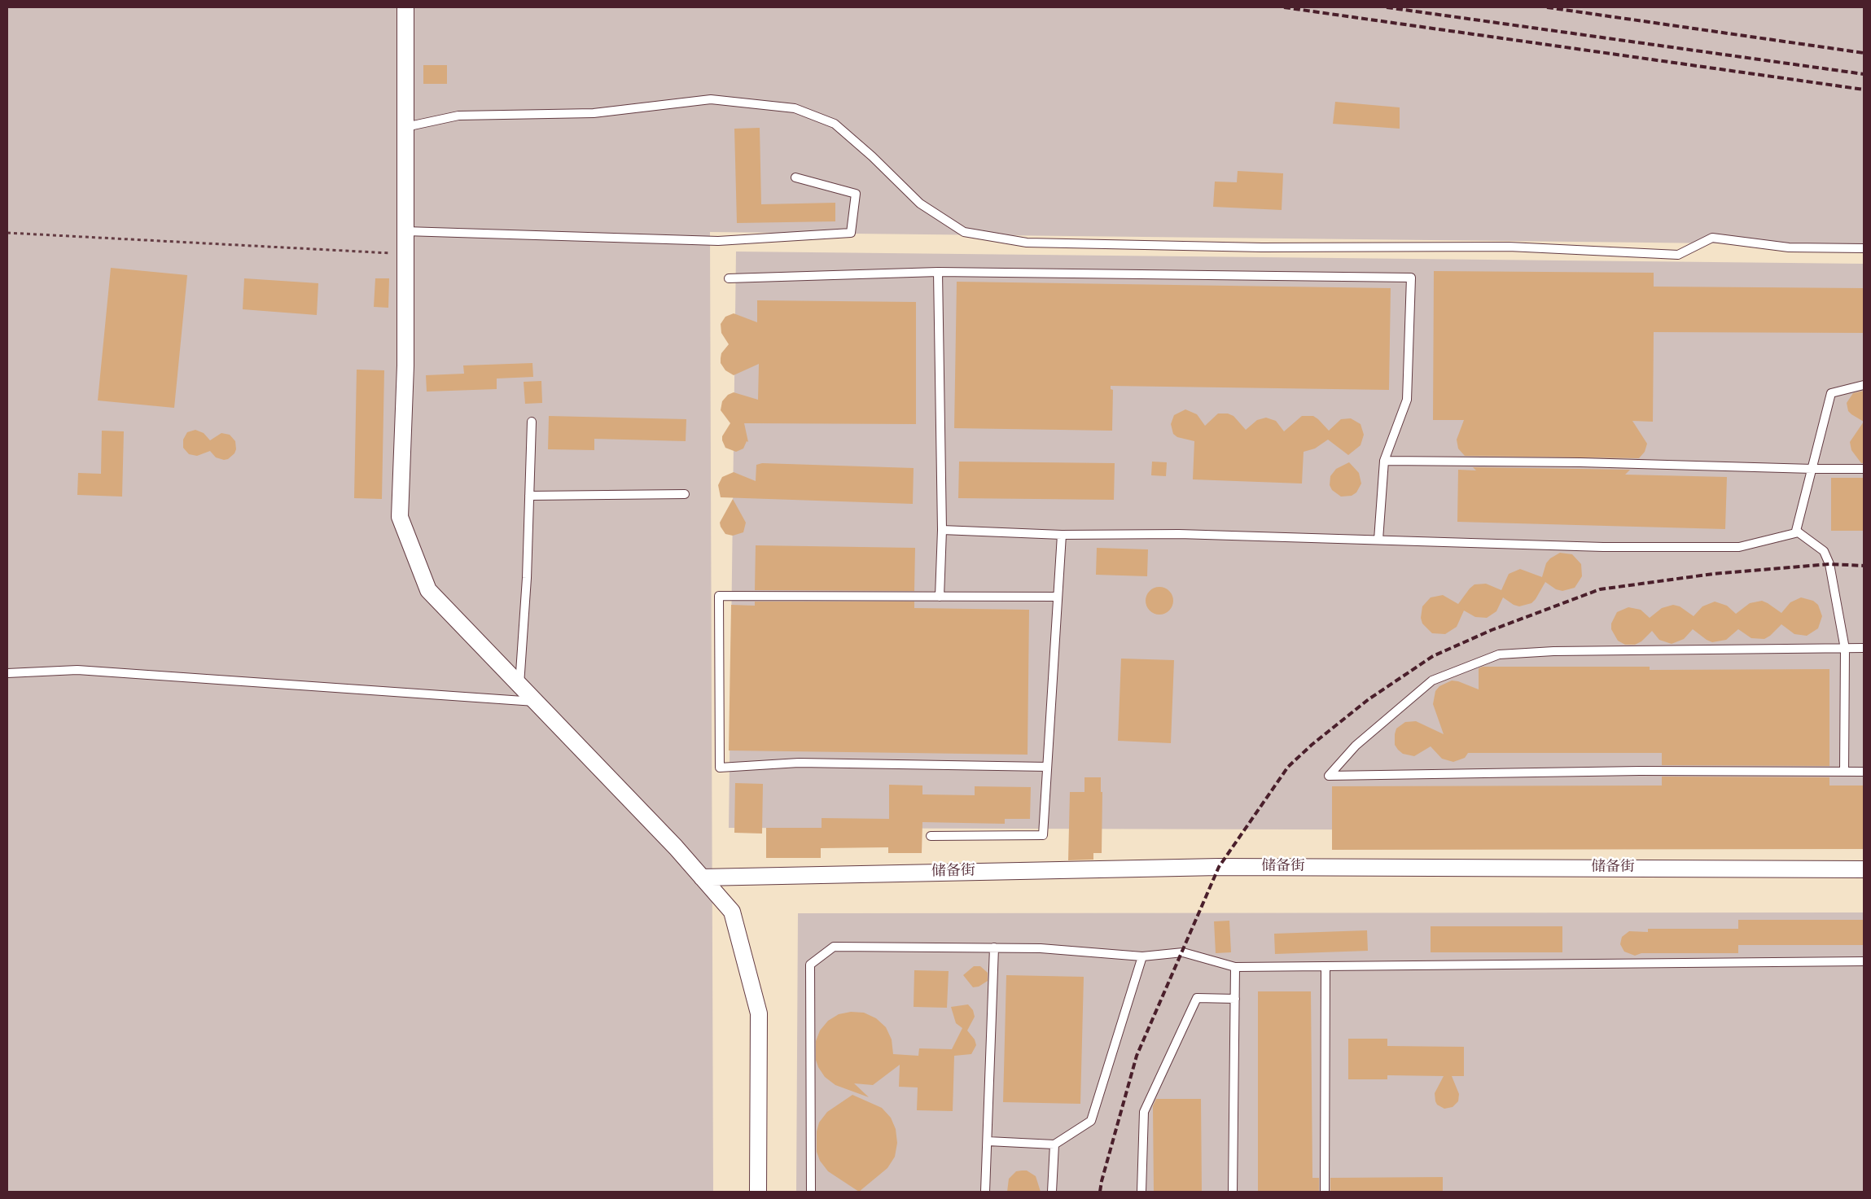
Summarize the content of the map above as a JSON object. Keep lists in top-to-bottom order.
{
  "streets": {
    "street": ["储备街"]
  }
}
